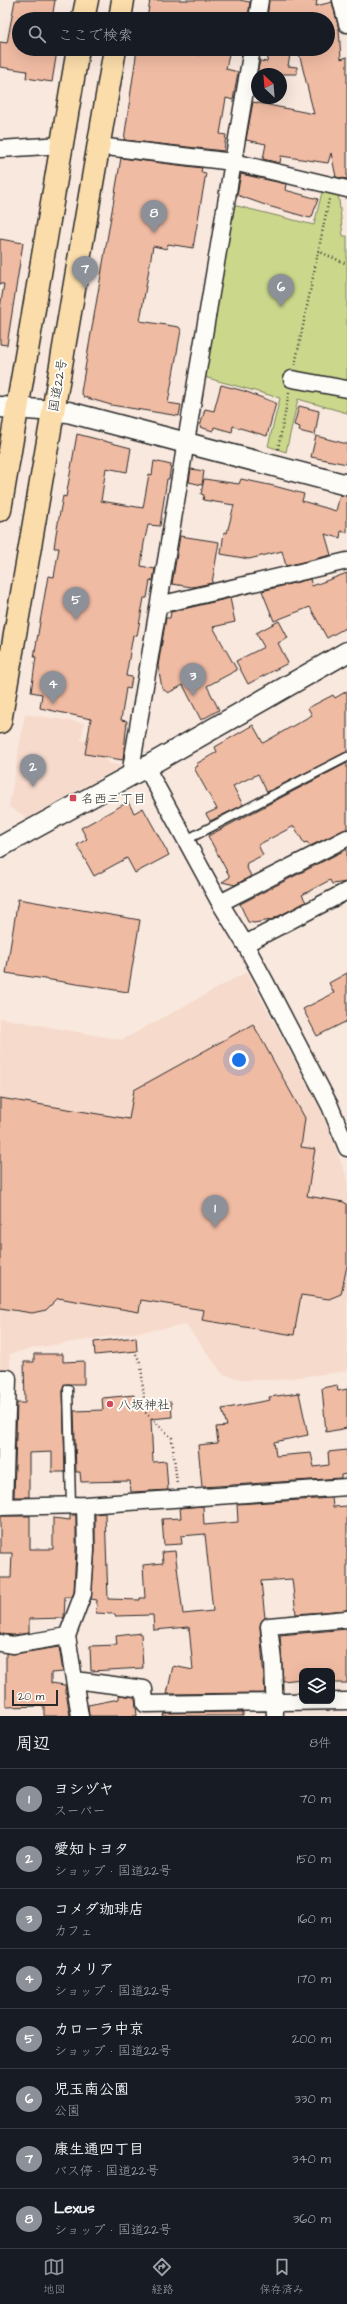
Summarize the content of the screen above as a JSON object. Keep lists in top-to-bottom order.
{
  "streets": {
    "highway": ["国道22号"]
  },
  "places": {
    "transit": ["名西二丁目"],
    "other": ["八坂神社"]
  },
  "scale_bar": "20 m",
  "north": "top left",
  "page": {
    "search": "ここで検索",
    "pins": [
      "8",
      "7",
      "6",
      "5",
      "3",
      "4",
      "2",
      "1"
    ],
    "scale": "20 m",
    "heading": ["周辺", "8件"],
    "list": [
      {
        "mark": "1",
        "name": "ヨシヅヤ",
        "note": "スーパー",
        "value": "70 m"
      },
      {
        "mark": "2",
        "name": "愛知トヨタ",
        "note": "ショップ · 国道22号",
        "value": "150 m"
      },
      {
        "mark": "3",
        "name": "コメダ珈琲店",
        "note": "カフェ",
        "value": "160 m"
      },
      {
        "mark": "4",
        "name": "カメリア",
        "note": "ショップ · 国道22号",
        "value": "170 m"
      },
      {
        "mark": "5",
        "name": "カローラ中京",
        "note": "ショップ · 国道22号",
        "value": "200 m"
      },
      {
        "mark": "6",
        "name": "児玉南公園",
        "note": "公園",
        "value": "330 m"
      },
      {
        "mark": "7",
        "name": "康生通四丁目",
        "note": "バス停 · 国道22号",
        "value": "340 m"
      },
      {
        "mark": "8",
        "name": "Lexus",
        "note": "ショップ · 国道22号",
        "value": "360 m"
      }
    ],
    "nav": ["地図", "経路", "保存済み"]
  }
}
